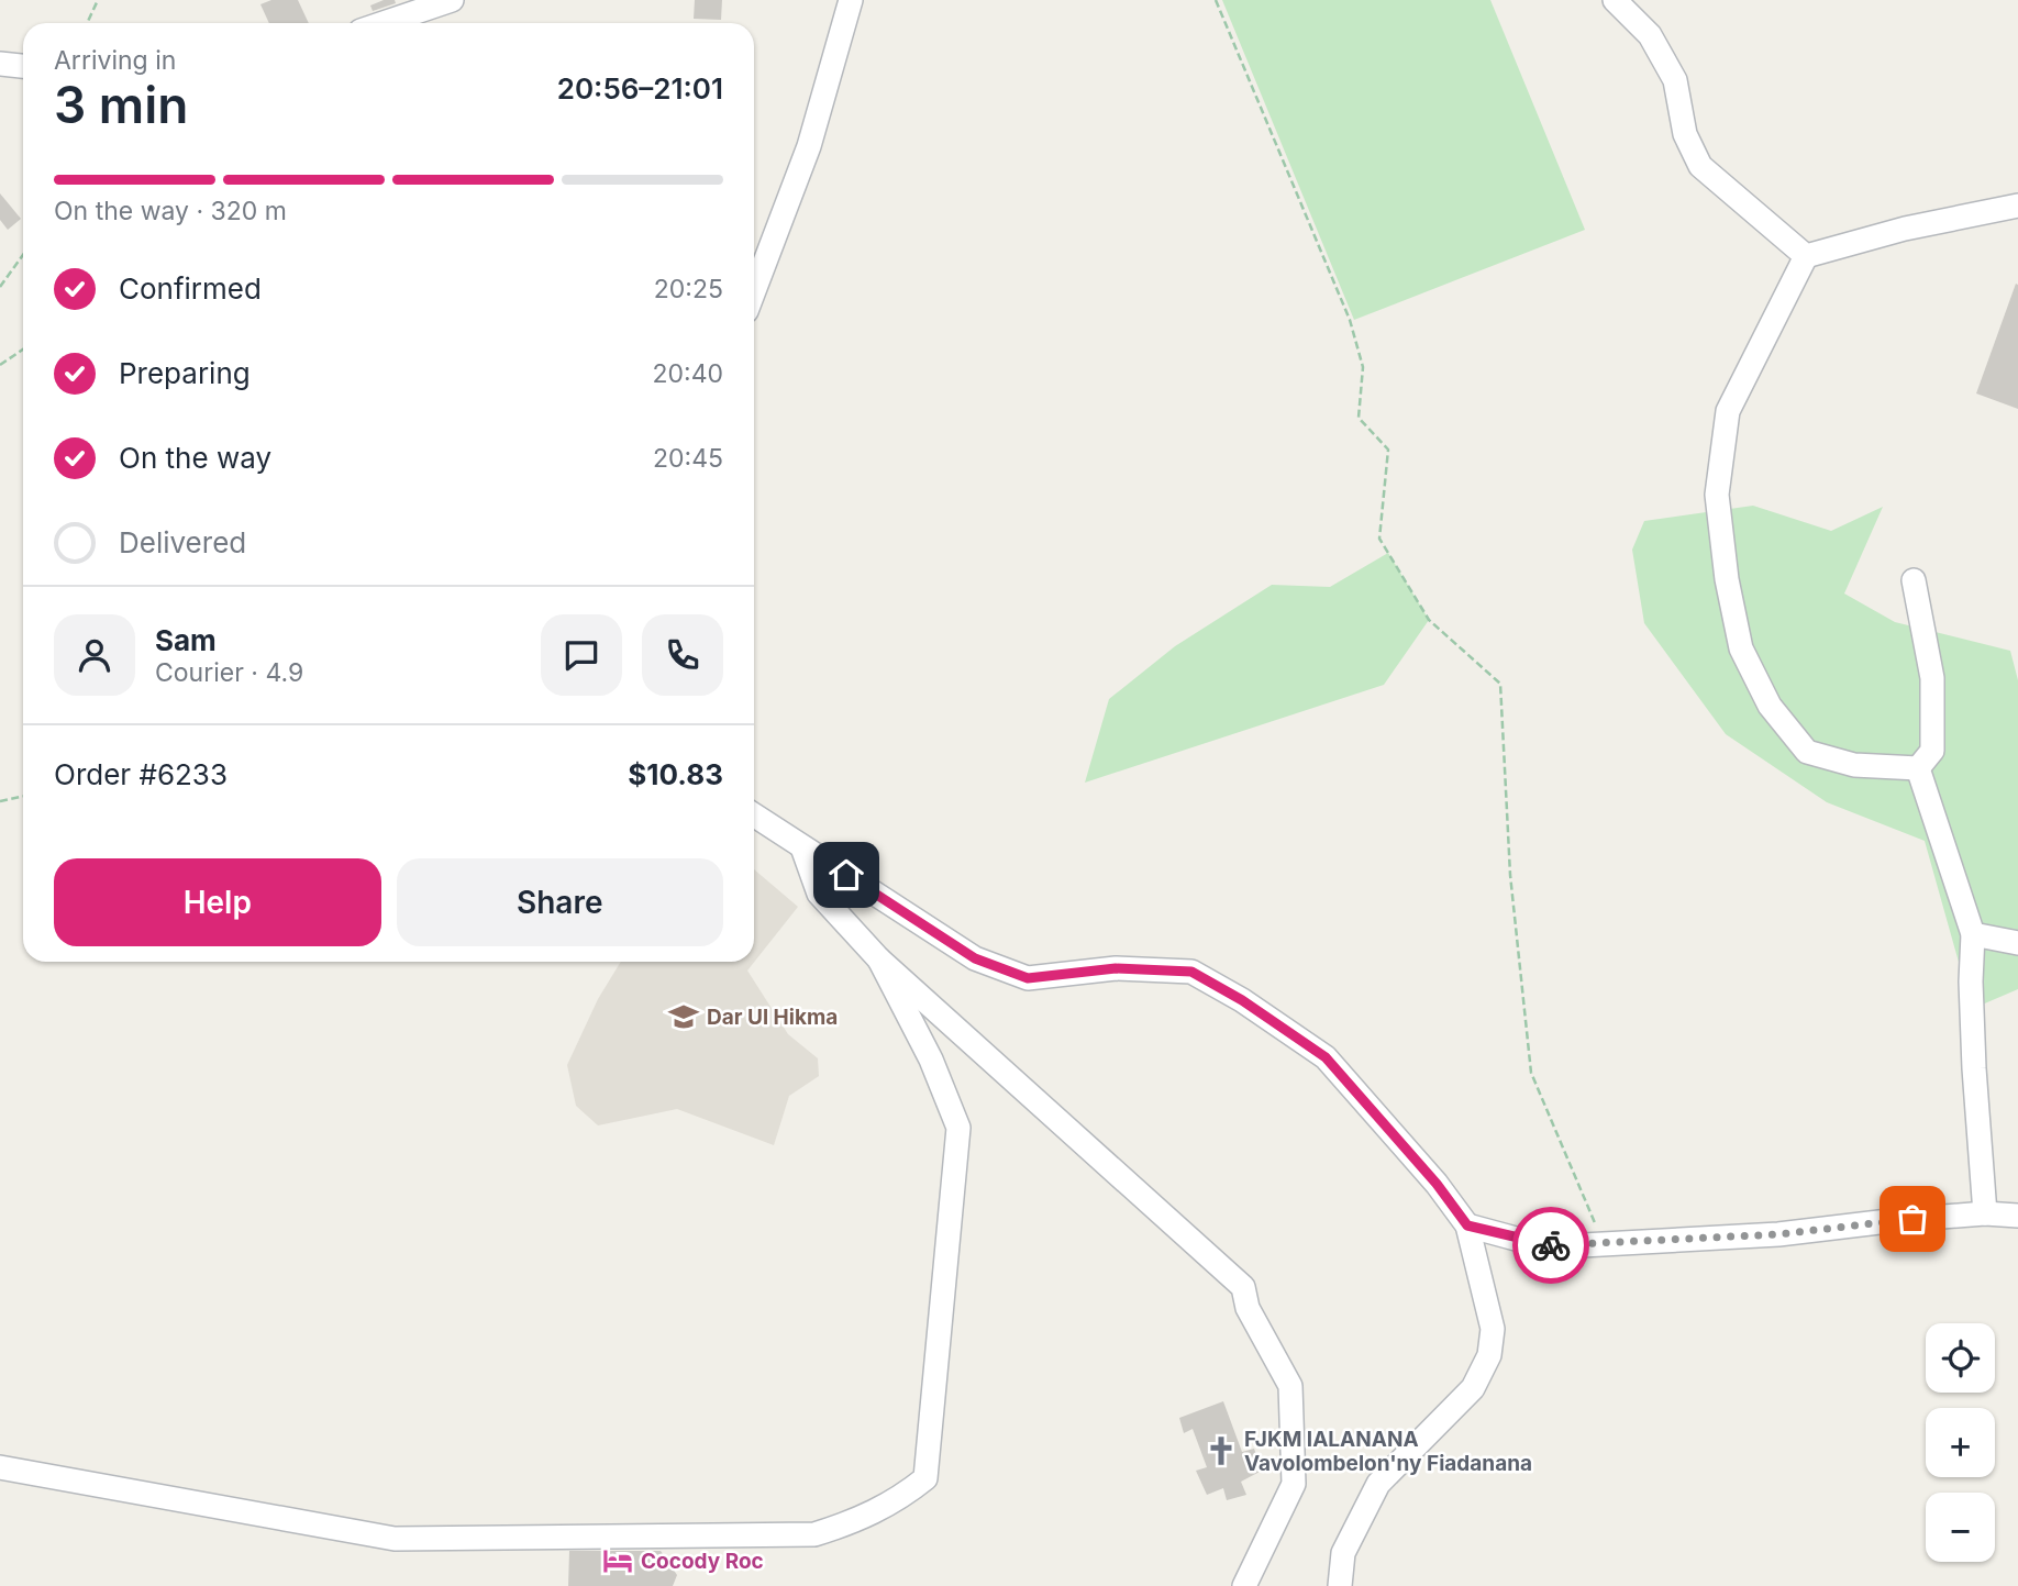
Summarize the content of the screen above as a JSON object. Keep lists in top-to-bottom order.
{
  "places": {
    "school or university": ["Dar Ul Hikma"],
    "church": ["FJKM IALANANA Vavolombelon'ny Fiadanana"],
    "hotel": ["Cocody Roc"]
  },
  "page": {
    "heading": ["3 min", "Arriving in", "20:56–21:01"],
    "panel": [
      "Sam",
      "Courier · 4.9",
      "Order #6233",
      "$10.83"
    ],
    "bar": "On the way · 320 m",
    "list": [
      ["Confirmed", "20:25"],
      ["Preparing", "20:40"],
      ["On the way", "20:45"],
      "Delivered"
    ],
    "buttons": ["Help", "Share"],
    "map_buttons": ["+", "−"]
  }
}
